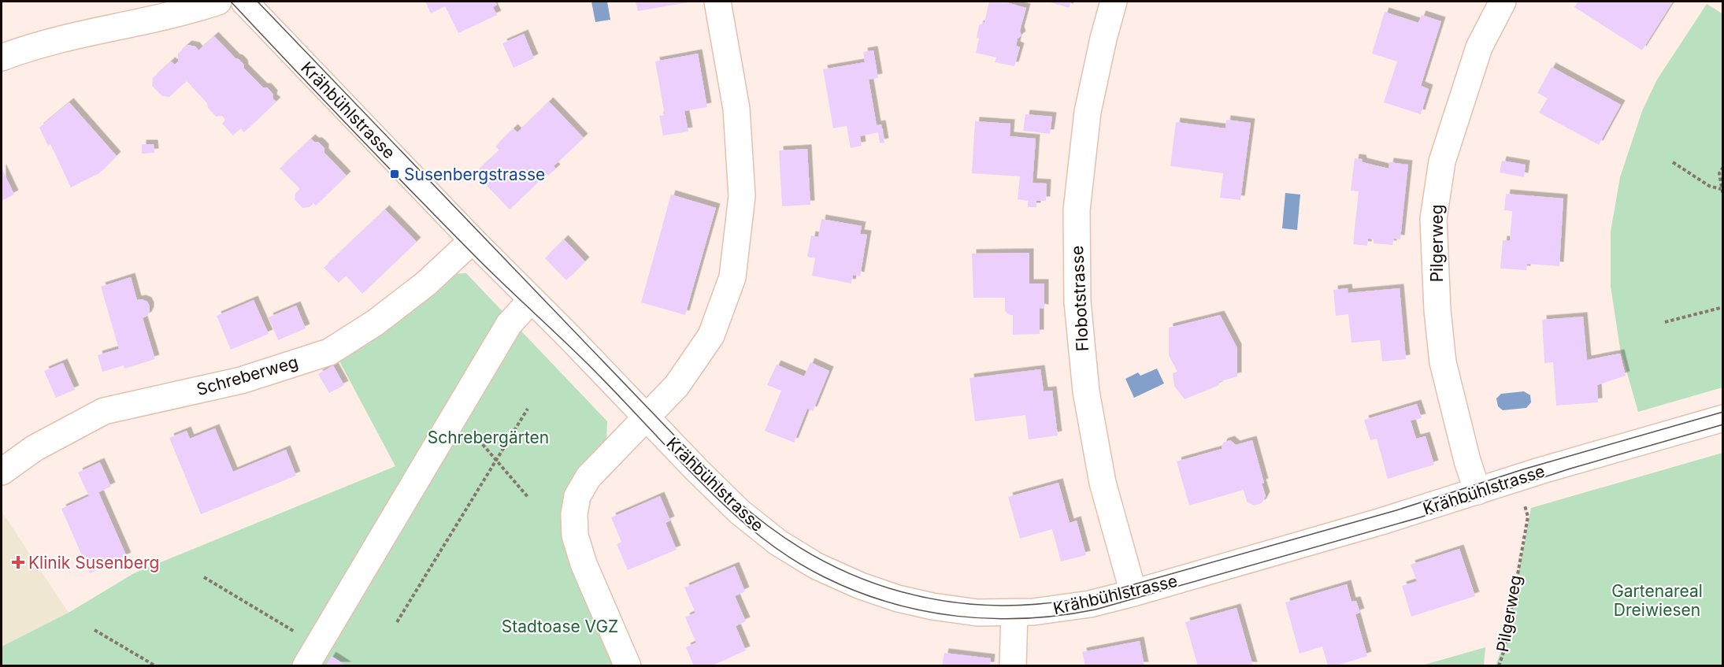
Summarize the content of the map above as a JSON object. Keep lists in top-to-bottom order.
{
  "streets": {
    "street": [
      "Krähbühlstrasse",
      "Pilgerweg",
      "Flobotstrasse",
      "Schreberweg"
    ]
  },
  "crossings": [
    ["Krähbühlstrasse", "Pilgerweg"],
    ["Krähbühlstrasse", "Flobotstrasse"],
    ["Krähbühlstrasse", "Schreberweg"]
  ],
  "parks": ["Schrebergärten", "Gartenareal Dreiwiesen", "Stadtoase VGZ"],
  "places": {
    "transit": ["Susenbergstrasse"],
    "health": ["Klinik Susenberg"]
  }
}
